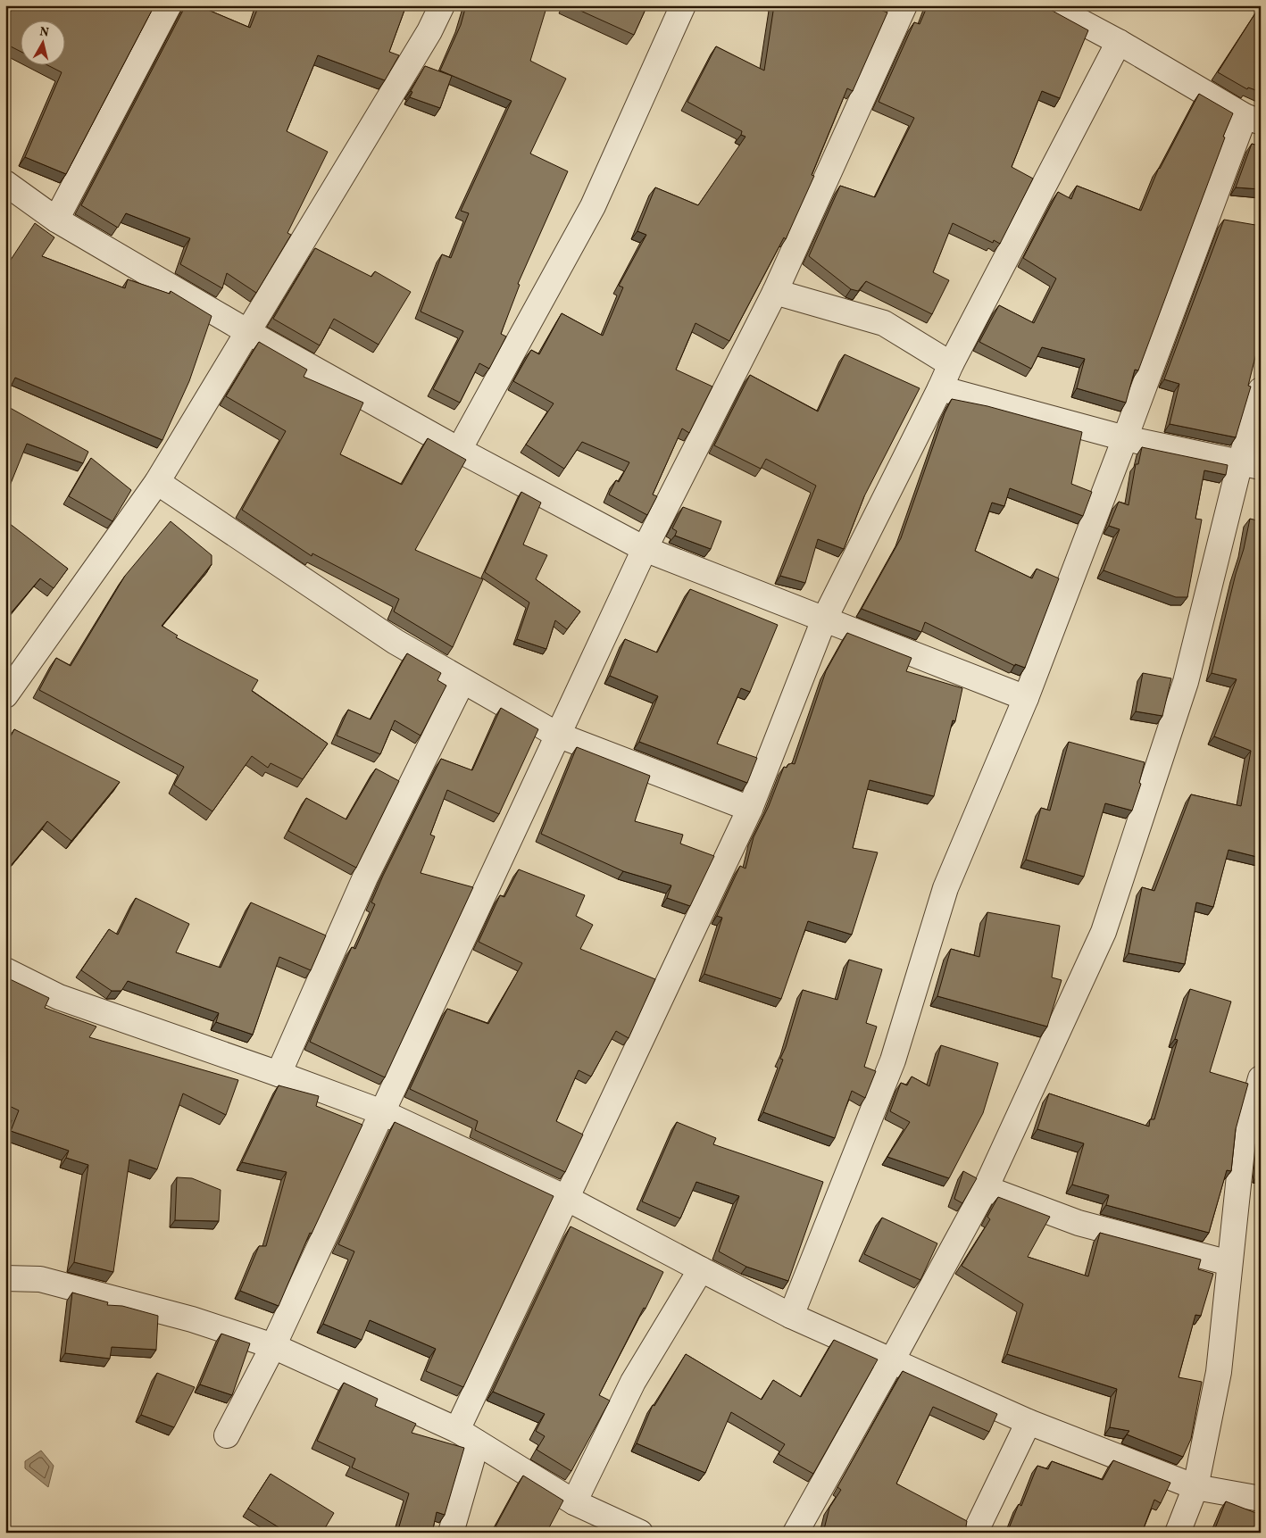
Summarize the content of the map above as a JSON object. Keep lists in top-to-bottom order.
{
  "north": "top"
}
